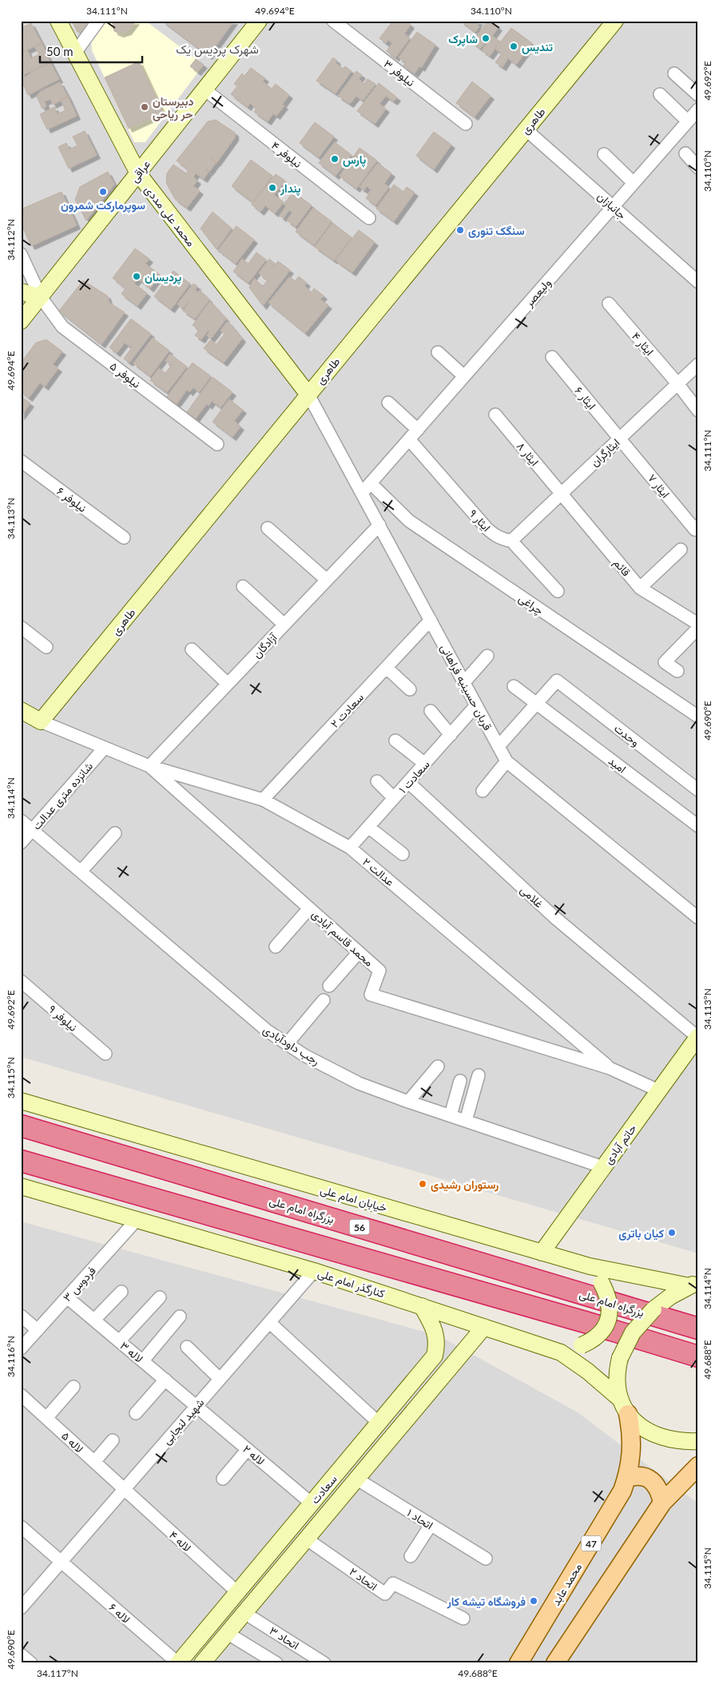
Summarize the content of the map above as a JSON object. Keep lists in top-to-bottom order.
{
  "streets": {
    "highway": ["بزرگراه امام علی", "56"],
    "main road": ["47", "محمد عابد"],
    "street": [
      "نیلوفر ۳",
      "طاهری",
      "نیلوفر ۴",
      "عراقی",
      "جانبازان",
      "محمد علی مددی",
      "ولیعصر",
      "ایثار ۴",
      "نیلوفر ۵",
      "ایثار ۶",
      "ایثارگران",
      "ایثار ۸",
      "ایثار ۷",
      "نیلوفر ۶",
      "ایثار ۹",
      "قائم",
      "چراغی",
      "آزادگان",
      "قربان حسینیه فراهانی",
      "سعادت ۲",
      "وحدت",
      "امید",
      "سعادت ۱",
      "شانزده متری عدالت",
      "عدالت ۲",
      "غلامی",
      "محمد قاسم آبادی",
      "نیلوفر ۹",
      "رجب داودآبادی",
      "حاتم آبادی",
      "خیابان امام علی",
      "کنارگذر امام علی",
      "فردوس ۳",
      "لاله ۳",
      "شهید لنجابی",
      "لاله ۵",
      "لاله ۲",
      "سعادت",
      "اتحاد ۱",
      "لاله ۴",
      "اتحاد ۲",
      "لاله ۶",
      "اتحاد ۳"
    ]
  },
  "crossings": [
    ["طاهری", "جانبازان"],
    ["طاهری", "محمد علی مددی"],
    ["طاهری", "قربان حسینیه فراهانی"],
    ["طاهری", "عدالت ۲"],
    ["نیلوفر ۴", "عراقی"],
    ["عراقی", "محمد علی مددی"],
    ["عراقی", "نیلوفر ۵"],
    ["جانبازان", "ولیعصر"],
    ["محمد علی مددی", "قربان حسینیه فراهانی"],
    ["ولیعصر", "ایثار ۹"],
    ["ولیعصر", "چراغی"],
    ["ولیعصر", "قربان حسینیه فراهانی"],
    ["ایثار ۴", "ایثارگران"],
    ["ایثار ۶", "ایثارگران"],
    ["ایثار ۶", "ایثار ۷"],
    ["ایثارگران", "ایثار ۸"],
    ["ایثارگران", "ایثار ۷"],
    ["ایثارگران", "ایثار ۹"],
    ["ایثارگران", "قائم"],
    ["ایثار ۸", "قائم"],
    ["آزادگان", "قربان حسینیه فراهانی"],
    ["آزادگان", "عدالت ۲"],
    ["آزادگان", "محمد قاسم آبادی"],
    ["قربان حسینیه فراهانی", "سعادت ۲"],
    ["قربان حسینیه فراهانی", "سعادت ۱"],
    ["سعادت ۲", "عدالت ۲"],
    ["وحدت", "امید"],
    ["سعادت ۱", "عدالت ۲"],
    ["سعادت ۱", "غلامی"],
    ["شانزده متری عدالت", "عدالت ۲"],
    ["شانزده متری عدالت", "رجب داودآبادی"],
    ["عدالت ۲", "محمد قاسم آبادی"],
    ["غلامی", "حاتم آبادی"],
    ["محمد قاسم آبادی", "حاتم آبادی"],
    ["رجب داودآبادی", "حاتم آبادی"],
    ["حاتم آبادی", "خیابان امام علی"],
    ["خیابان امام علی", "47"],
    ["کنارگذر امام علی", "فردوس ۳"],
    ["کنارگذر امام علی", "شهید لنجابی"],
    ["کنارگذر امام علی", "سعادت"],
    ["کنارگذر امام علی", "47"],
    ["کنارگذر امام علی", "محمد عابد"],
    ["فردوس ۳", "لاله ۳"],
    ["لاله ۳", "شهید لنجابی"],
    ["لاله ۳", "لاله ۲"],
    ["شهید لنجابی", "لاله ۵"],
    ["شهید لنجابی", "لاله ۲"],
    ["شهید لنجابی", "لاله ۴"],
    ["شهید لنجابی", "لاله ۶"],
    ["لاله ۵", "لاله ۴"],
    ["لاله ۲", "سعادت"],
    ["سعادت", "اتحاد ۱"],
    ["سعادت", "لاله ۴"],
    ["سعادت", "اتحاد ۲"],
    ["سعادت", "لاله ۶"],
    ["سعادت", "اتحاد ۳"],
    ["47", "محمد عابد"]
  ],
  "districts": ["شهرک پردیس یک"],
  "places": [
    "شاپرک",
    "تندیس",
    "دبیرستان حر ریاحی",
    "پارس",
    "پندار",
    "سوپرمارکت شمرون",
    "سنگک تنوری",
    "پردیسان",
    "رستوران رشیدی",
    "کیان باتری",
    "فروشگاه تیشه کار"
  ],
  "scale_bar": "50 m",
  "coordinates": [
    "34.111°N",
    "49.694°E",
    "34.110°N",
    "49.692°E",
    "34.112°N",
    "34.113°N",
    "49.690°E",
    "34.114°N",
    "34.115°N",
    "34.116°N",
    "49.688°E",
    "34.117°N"
  ]
}
